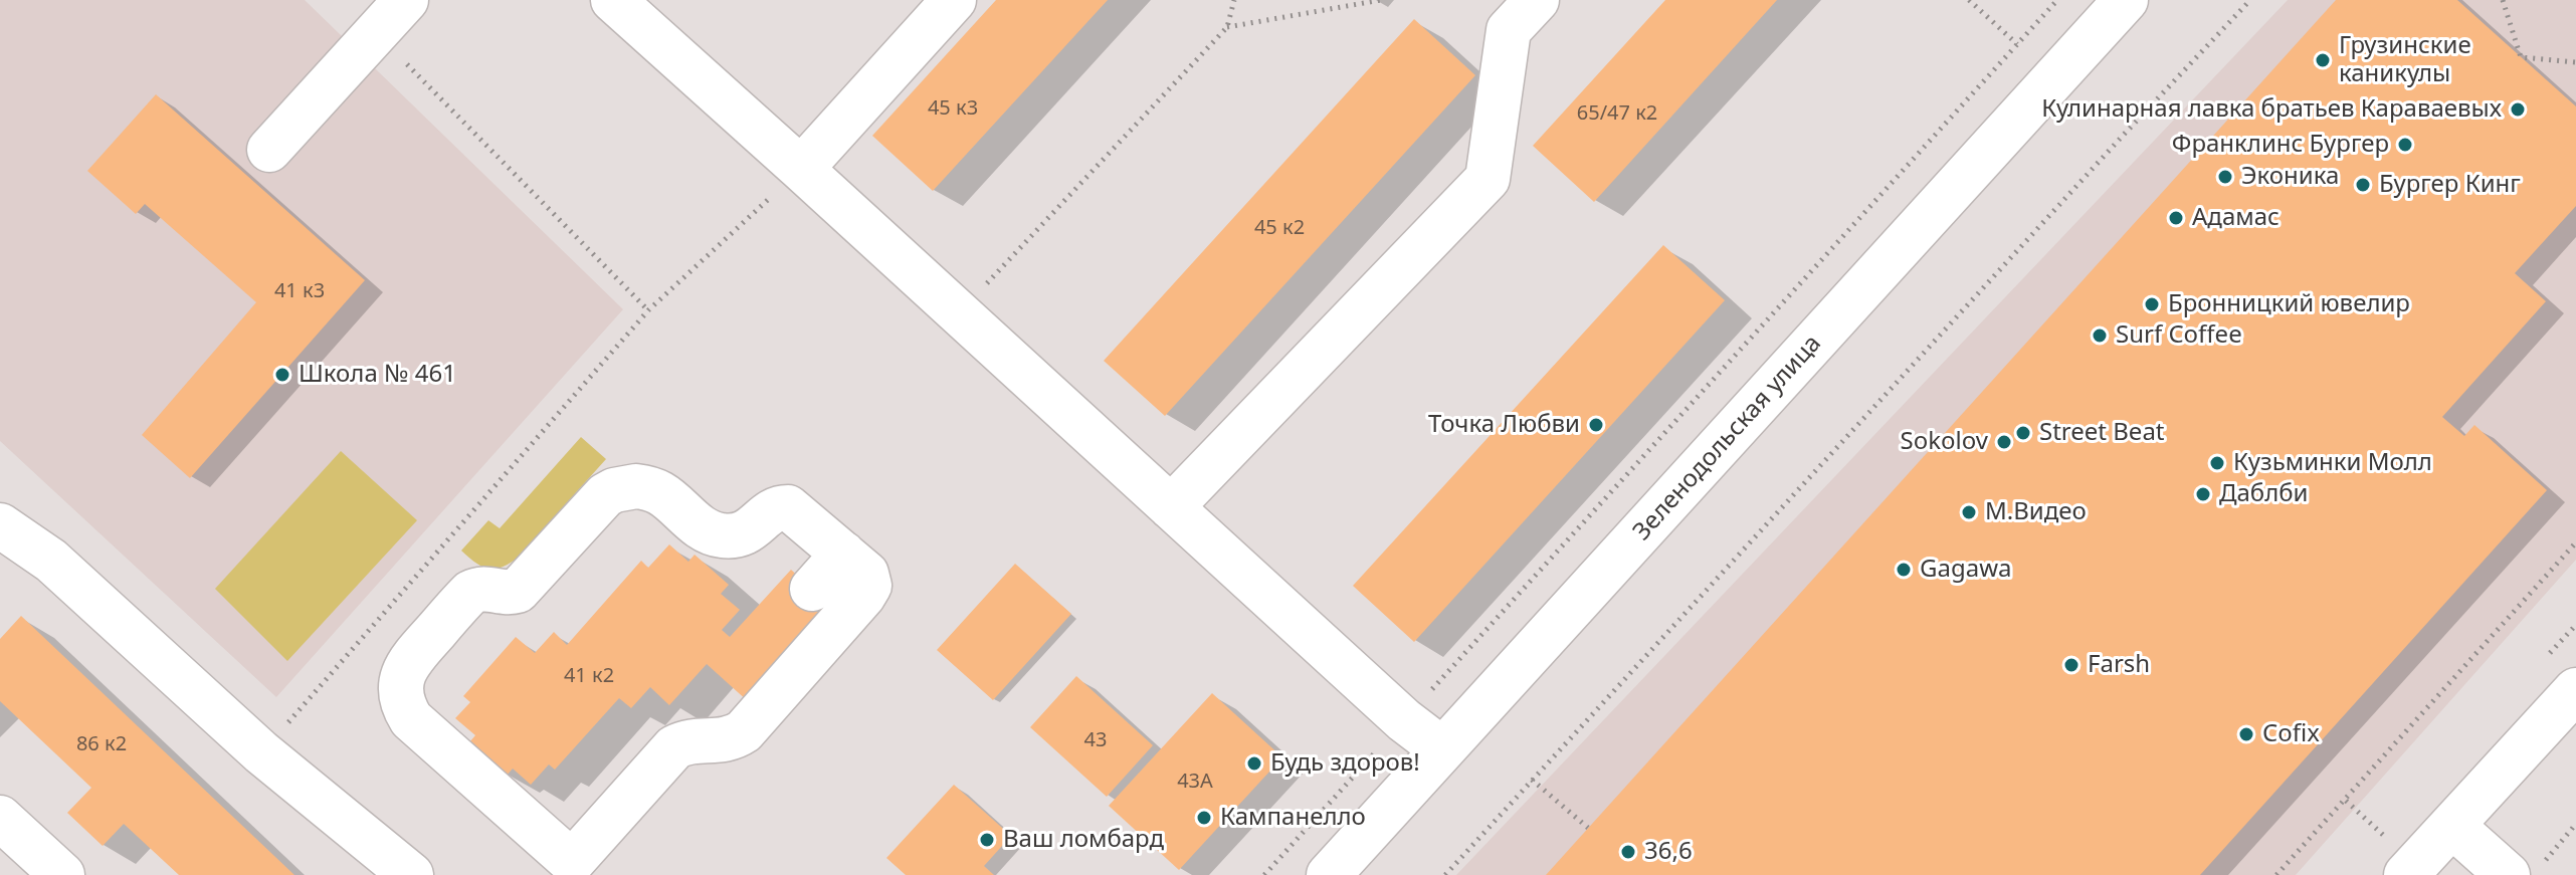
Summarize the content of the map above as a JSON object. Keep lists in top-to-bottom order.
{
  "streets": {
    "street": ["Зеленодольская улица"]
  },
  "places": [
    "Грузинские каникулы",
    "Кулинарная лавка братьев Караваевых",
    "Франклинс Бургер",
    "Эконика",
    "Бургер Кинг",
    "Адамас",
    "Бронницкий ювелир",
    "Surf Coffee",
    "Школа № 461",
    "Точка Любви",
    "Street Beat",
    "Sokolov",
    "Кузьминки Молл",
    "Даблби",
    "М.Видео",
    "Gagawa",
    "Farsh",
    "Cofix",
    "Будь здоров!",
    "Кампанелло",
    "Ваш ломбард",
    "36,6"
  ],
  "house_numbers": [
    "45 к3",
    "65/47 к2",
    "45 к2",
    "41 к3",
    "41 к2",
    "43",
    "86 к2",
    "43А"
  ]
}
